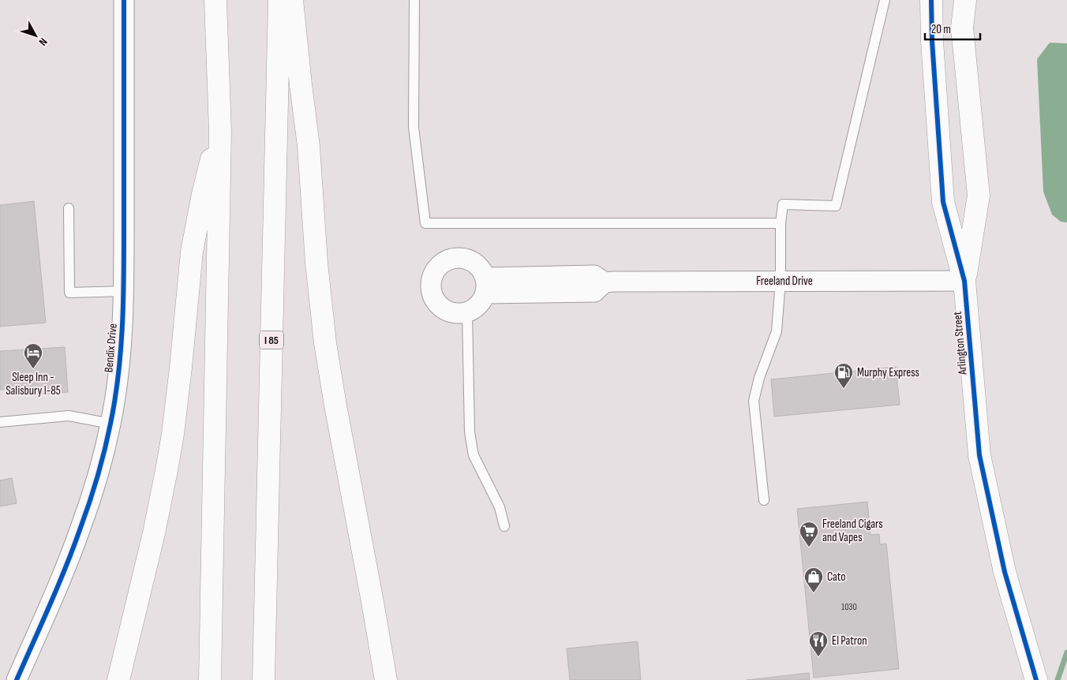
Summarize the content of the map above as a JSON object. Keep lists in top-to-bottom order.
{
  "streets": {
    "main road": ["I 85", "Arlington Street"],
    "street": ["Freeland Drive", "Bendix Drive"]
  },
  "crossings": [
    ["Freeland Drive", "Arlington Street"]
  ],
  "places": {
    "hotel": ["Sleep Inn - Salisbury I-85"],
    "fuel station": ["Murphy Express"],
    "supermarket": ["Freeland Cigars and Vapes"],
    "shop": ["Cato"],
    "restaurant": ["El Patron"]
  },
  "house_numbers": ["1030"],
  "scale_bar": "20 m",
  "north": "bottom right"
}
